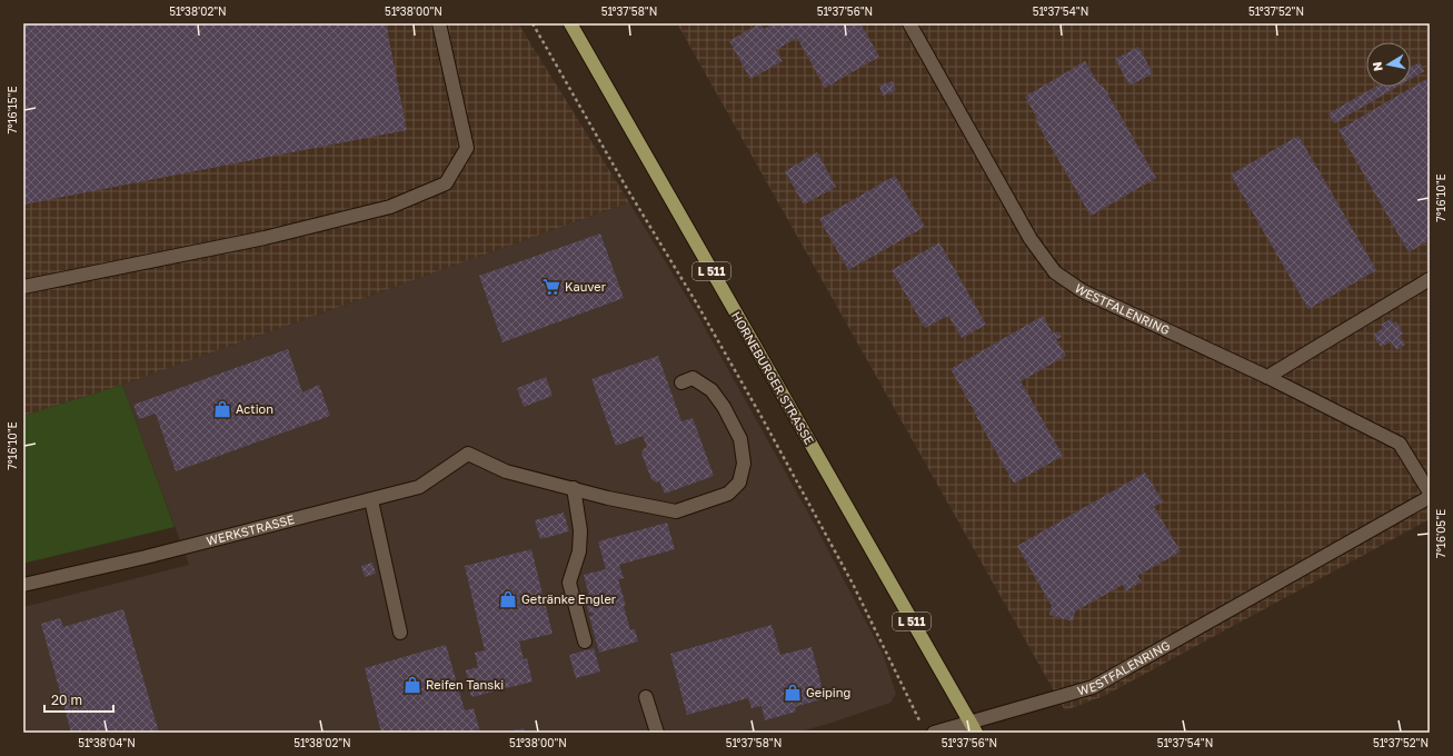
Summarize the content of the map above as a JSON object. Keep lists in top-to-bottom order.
{
  "streets": {
    "main road": ["L 511", "HORNEBURGER STRASSE"],
    "street": ["WESTFALENRING", "WERKSTRASSE"]
  },
  "crossings": [
    ["WESTFALENRING", "HORNEBURGER STRASSE"]
  ],
  "places": {
    "supermarket": ["Kauver"],
    "shop": [
      "Action",
      "Getränke Engler",
      "Reifen Tanski",
      "Geiping"
    ]
  },
  "scale_bar": "20 m",
  "north": "left",
  "coordinates": [
    "51°38'02\"N",
    "51°38'00\"N",
    "51°37'58\"N",
    "51°37'56\"N",
    "51°37'54\"N",
    "51°37'52\"N",
    "7°16'15\"E",
    "7°16'10\"E",
    "7°16'05\"E",
    "51°38'04\"N"
  ]
}
